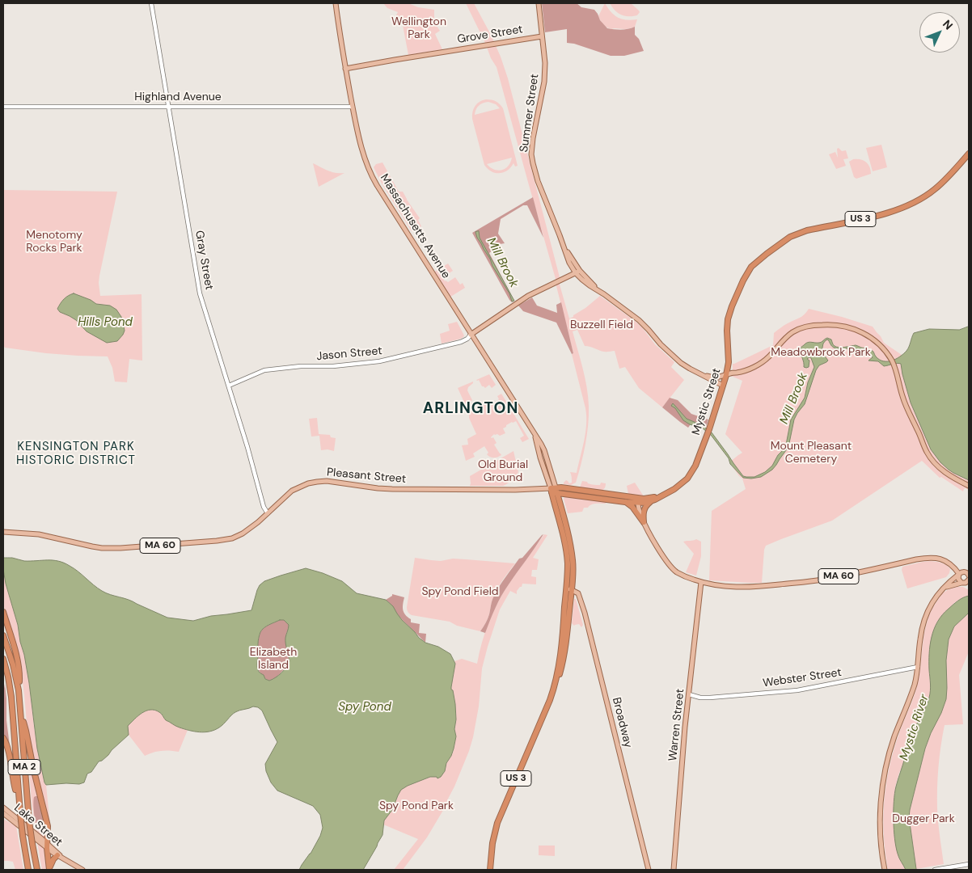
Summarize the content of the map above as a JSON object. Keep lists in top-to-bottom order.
{
  "streets": {
    "highway": [
      "US 3",
      "Massachusetts Avenue",
      "Mystic Street",
      "MA 60",
      "MA 2"
    ],
    "main road": [
      "Grove Street",
      "Summer Street",
      "Pleasant Street",
      "Broadway",
      "Warren Street",
      "Lake Street"
    ],
    "street": [
      "Highland Avenue",
      "Gray Street",
      "Jason Street",
      "Webster Street"
    ]
  },
  "crossings": [
    ["Grove Street", "Summer Street"],
    ["Grove Street", "Massachusetts Avenue"],
    ["Highland Avenue", "Massachusetts Avenue"],
    ["Highland Avenue", "Gray Street"],
    ["Summer Street", "Mystic Street"],
    ["Massachusetts Avenue", "Jason Street"],
    ["Massachusetts Avenue", "Mystic Street"],
    ["Massachusetts Avenue", "Pleasant Street"],
    ["Massachusetts Avenue", "Broadway"],
    ["Gray Street", "Jason Street"],
    ["Gray Street", "Pleasant Street"],
    ["Mystic Street", "Pleasant Street"],
    ["Mystic Street", "MA 60"],
    ["MA 60", "Warren Street"],
    ["Webster Street", "Warren Street"]
  ],
  "districts": ["ARLINGTON", "KENSINGTON PARK HISTORIC DISTRICT"],
  "water": [
    "Mill Brook",
    "Hills Pond",
    "Spy Pond",
    "Mystic River"
  ],
  "parks": [
    "Wellington Park",
    "Menotomy Rocks Park",
    "Buzzell Field",
    "Meadowbrook Park",
    "Mount Pleasant Cemetery",
    "Old Burial Ground",
    "Spy Pond Field",
    "Elizabeth Island",
    "Spy Pond Park",
    "Dugger Park"
  ],
  "north": "top right"
}
